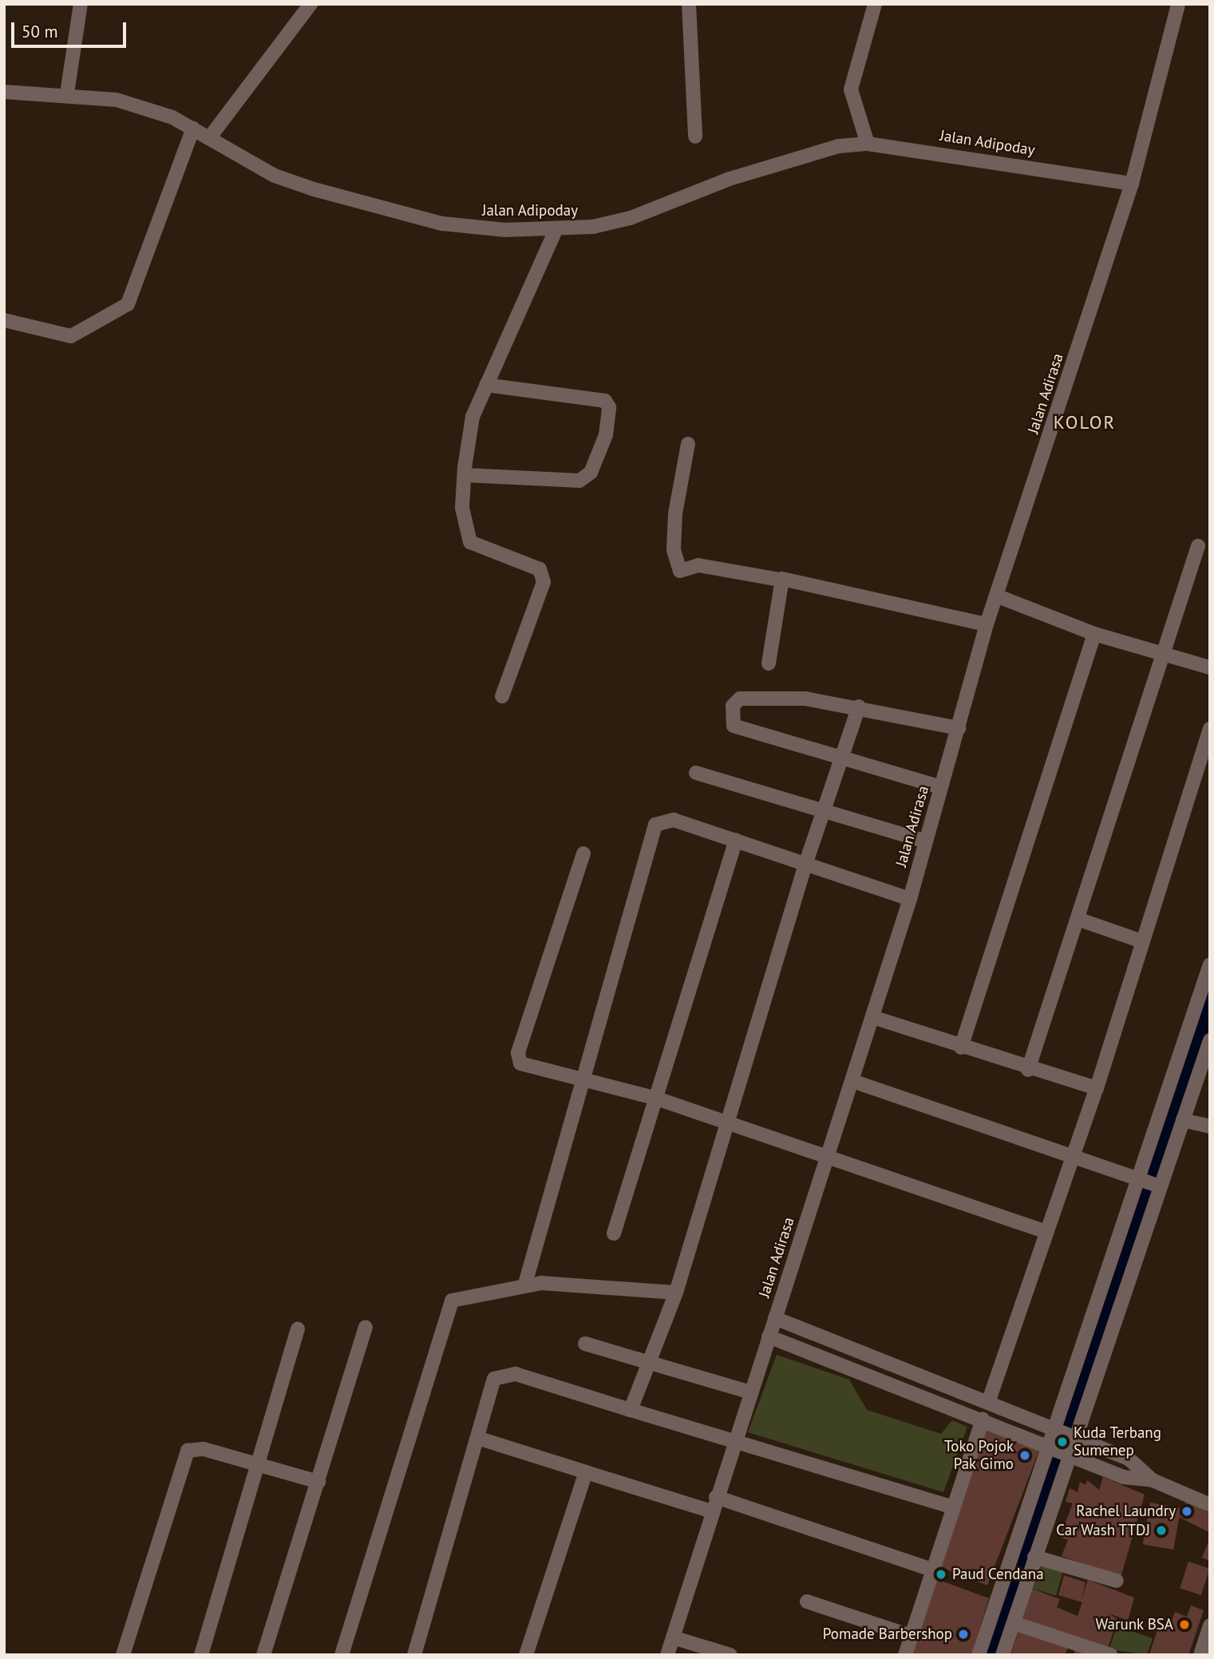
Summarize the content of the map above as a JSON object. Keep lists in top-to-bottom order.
{
  "streets": {
    "street": ["Jalan Adipoday", "Jalan Adirasa"]
  },
  "crossings": [
    ["Jalan Adipoday", "Jalan Adirasa"]
  ],
  "districts": ["KOLOR"],
  "places": [
    "Kuda Terbang Sumenep",
    "Toko Pojok Pak Gimo",
    "Rachel Laundry",
    "Car Wash TTDJ",
    "Paud Cendana",
    "Warunk BSA",
    "Pomade Barbershop"
  ],
  "scale_bar": "50 m"
}
